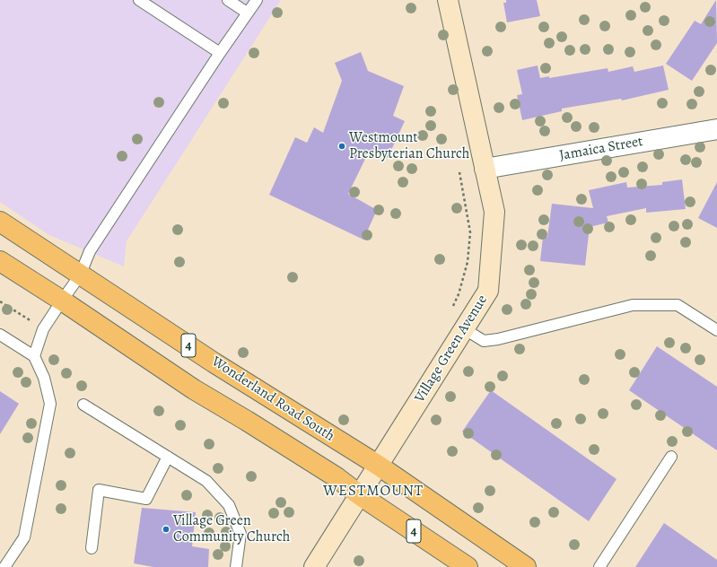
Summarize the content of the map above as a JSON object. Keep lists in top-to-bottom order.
{
  "streets": {
    "main road": ["4", "Wonderland Road South"],
    "street": ["Jamaica Street", "Village Green Avenue"]
  },
  "crossings": [
    ["Jamaica Street", "Village Green Avenue"],
    ["4", "Village Green Avenue"],
    ["Village Green Avenue", "Wonderland Road South"]
  ],
  "districts": ["WESTMOUNT"],
  "places": ["Westmount Presbyterian Church", "Village Green Community Church"]
}
